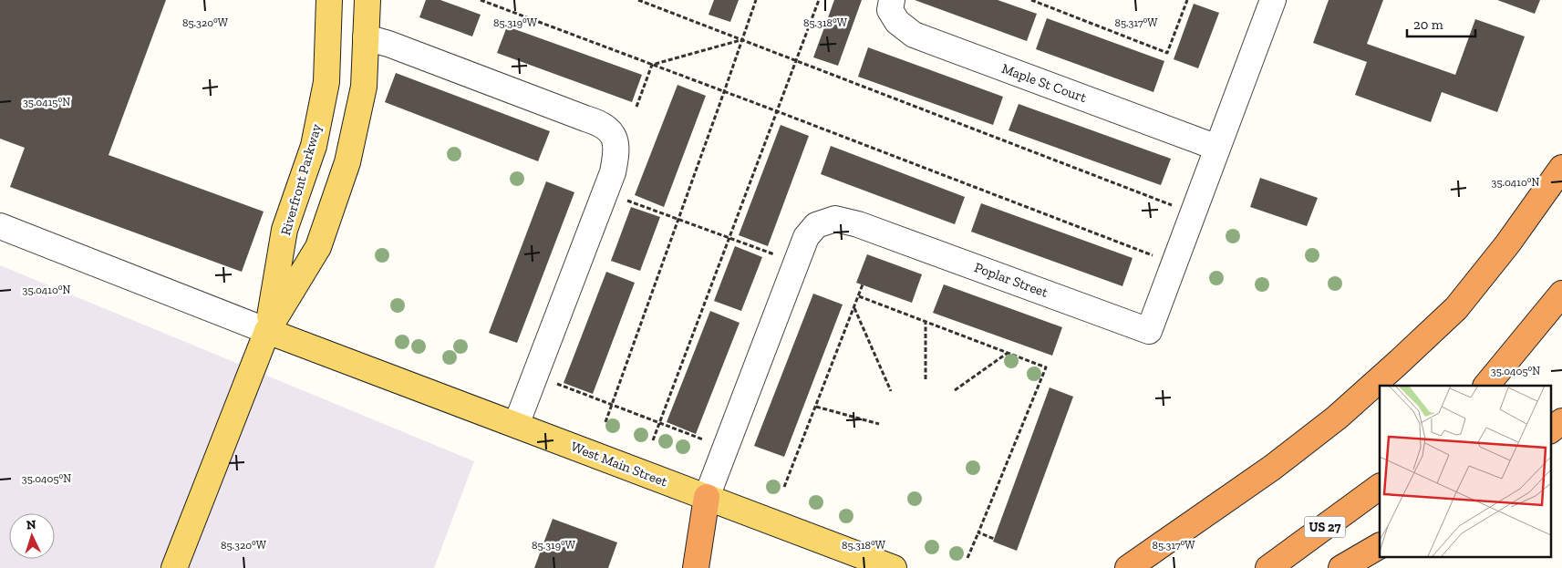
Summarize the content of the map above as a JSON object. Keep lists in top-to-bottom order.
{
  "streets": {
    "highway": ["US 27"],
    "main road": ["Riverfront Parkway", "West Main Street"],
    "street": ["Maple St Court", "Poplar Street"]
  },
  "crossings": [
    ["Maple St Court", "Poplar Street"],
    ["Riverfront Parkway", "West Main Street"],
    ["Poplar Street", "West Main Street"]
  ],
  "scale_bar": "20 m",
  "north": "top",
  "coordinates": [
    "85.320°W",
    "85.319°W",
    "85.318°W",
    "85.317°W",
    "35.0415°N",
    "35.0410°N",
    "35.0405°N"
  ]
}
